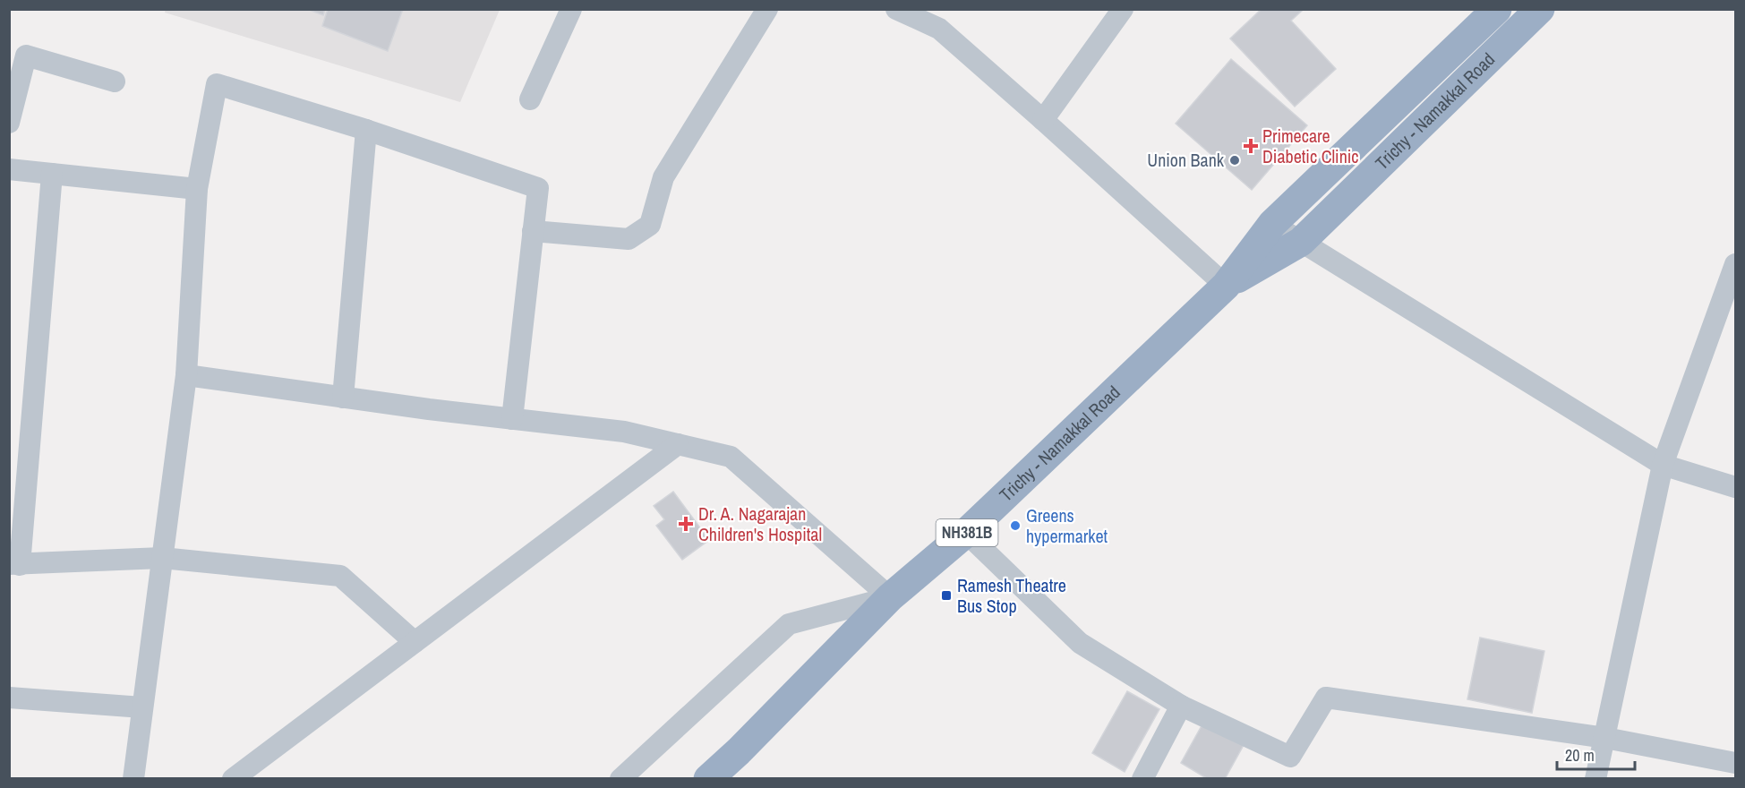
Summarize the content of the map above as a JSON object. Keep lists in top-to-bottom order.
{
  "streets": {
    "highway": ["Trichy - Namakkal Road", "NH381B"]
  },
  "places": {
    "health": ["Primecare Diabetic Clinic", "Dr. A. Nagarajan Children's Hospital"],
    "other": ["Union Bank", "Greens hypermarket"],
    "transit": ["Ramesh Theatre Bus Stop"]
  },
  "scale_bar": "20 m"
}
